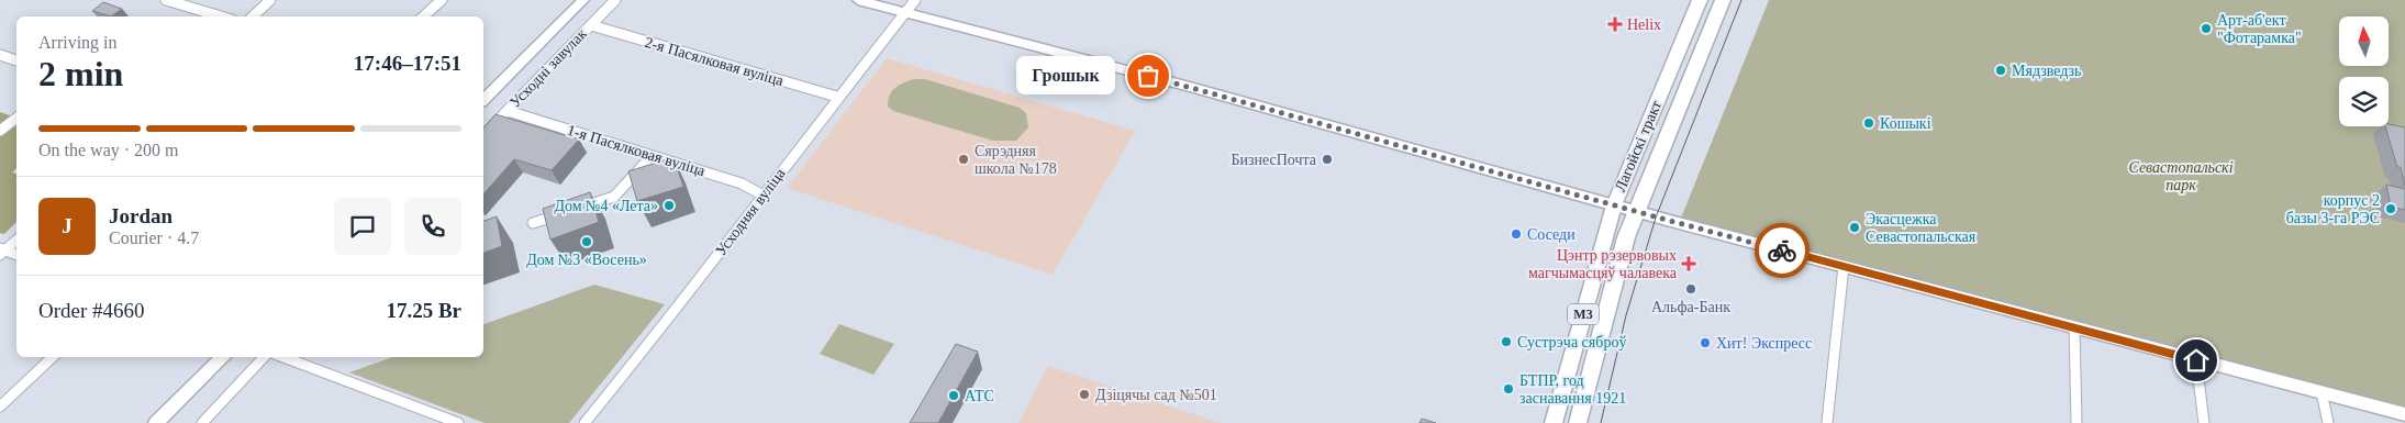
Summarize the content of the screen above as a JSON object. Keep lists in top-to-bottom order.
{
  "streets": {
    "main road": ["Лагойскі тракт", "М3"],
    "street": [
      "2-я Пасялковая вуліца",
      "Усходні завулак",
      "1-я Пасялковая вуліца",
      "Усходняя вуліца"
    ]
  },
  "crossings": [
    ["2-я Пасялковая вуліца", "Усходні завулак"],
    ["2-я Пасялковая вуліца", "Усходняя вуліца"],
    ["Усходні завулак", "1-я Пасялковая вуліца"],
    ["1-я Пасялковая вуліца", "Усходняя вуліца"]
  ],
  "parks": ["Севастопальскі парк"],
  "places": {
    "health": ["Helix", "Цэнтр рэзервовых магчымасцяў чалавека"],
    "other": [
      "Арт-аб'ект \"Фотарамка\"",
      "Мядзведзь",
      "Грошык",
      "Кошыкі",
      "Сярэдняя школа №178",
      "БизнесПочта",
      "Дом №4 «Лета»",
      "корпус 2 базы 3-га РЭС",
      "Экасцежка Севастопальская",
      "Соседи",
      "Дом №3 «Восень»",
      "Альфа-Банк",
      "Сустрэча сяброў",
      "Хит! Экспресс",
      "БТПР, год заснавання 1921",
      "Дзіцячы сад №501",
      "АТС"
    ]
  },
  "north": "top",
  "page": {
    "heading": ["2 min", "Arriving in", "17:46–17:51"],
    "panel": [
      "Jordan",
      "Courier · 4.7",
      "Order #4660",
      "17.25 Br"
    ],
    "bubble": "Грошык",
    "bar": "On the way · 200 m",
    "round": "J"
  }
}
